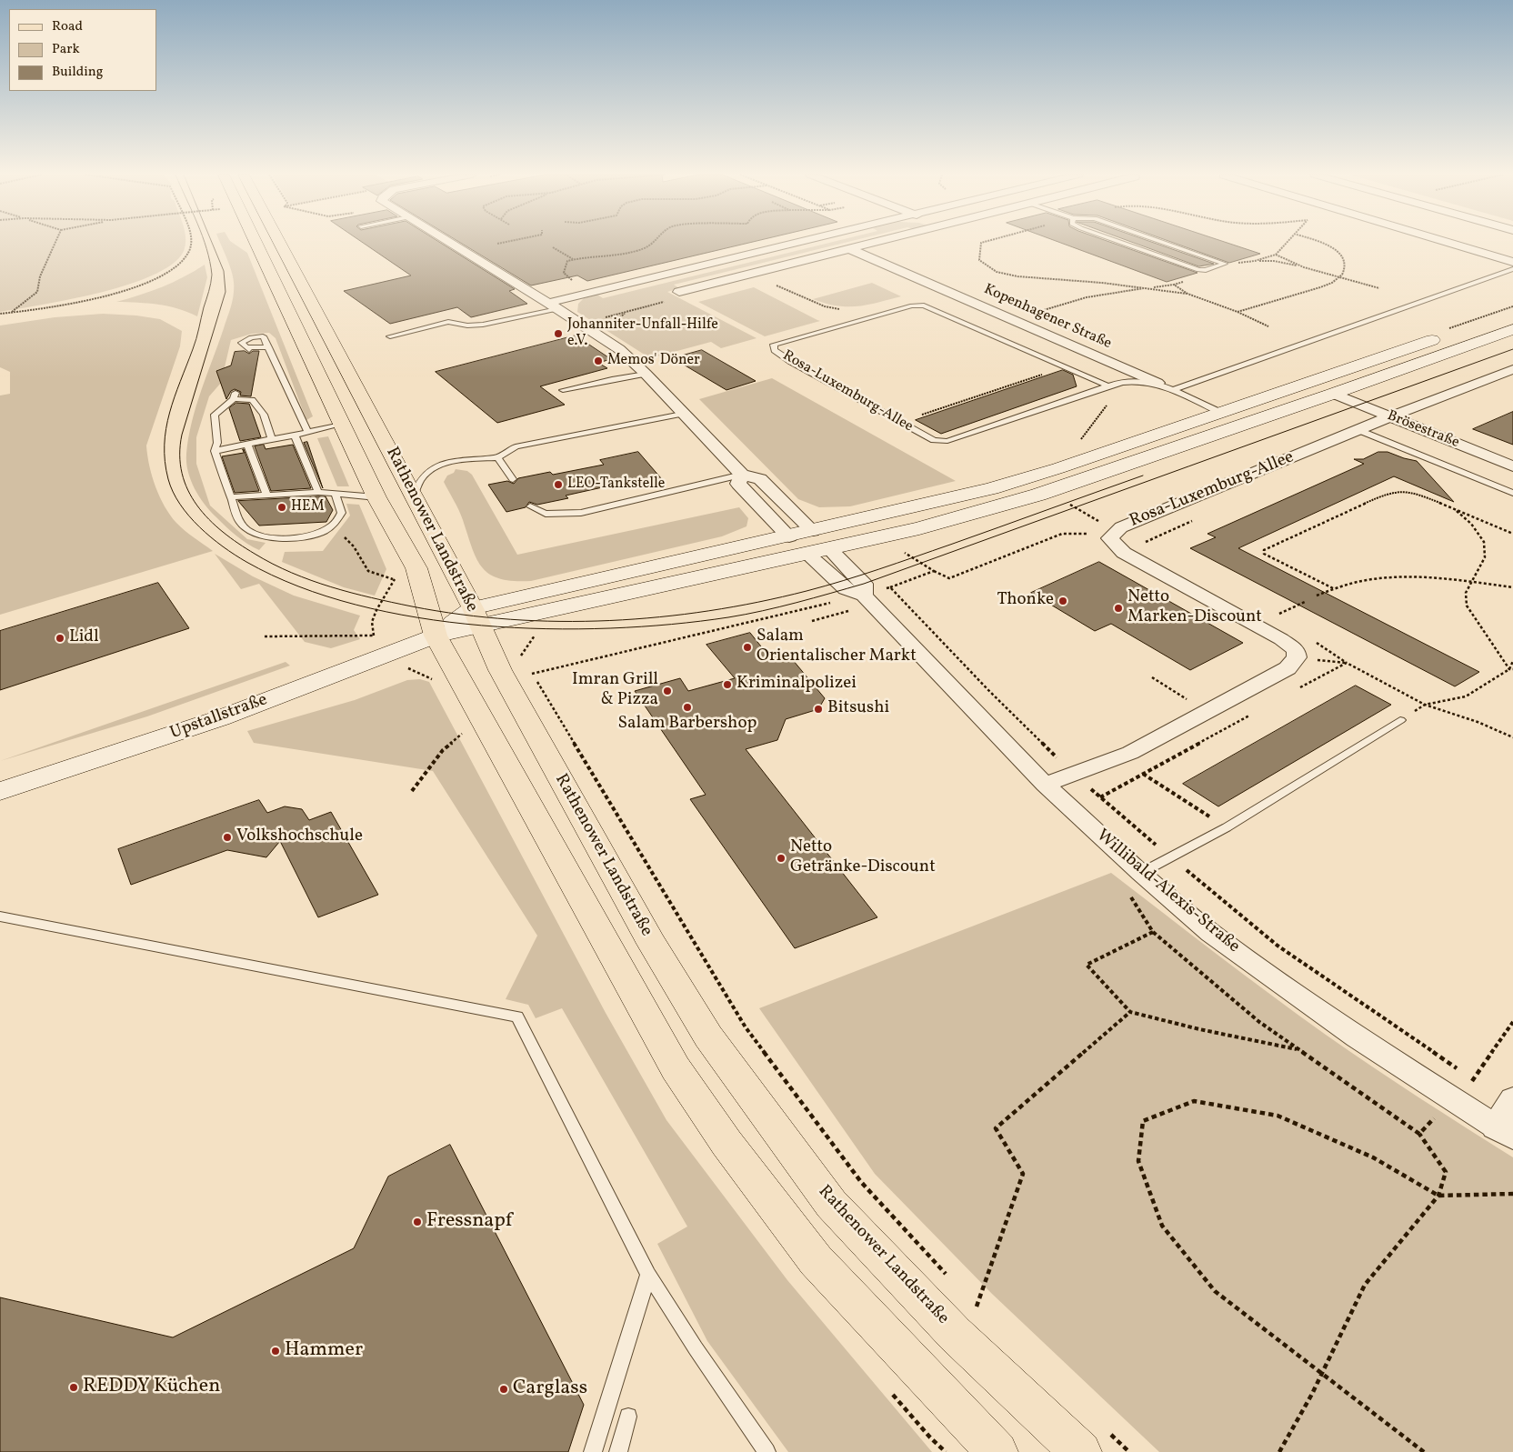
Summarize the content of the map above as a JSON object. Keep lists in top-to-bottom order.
{
  "streets": {
    "main road": ["Rathenower Landstraße"],
    "street": [
      "Kopenhagener Straße",
      "Rosa-Luxemburg-Allee",
      "Brösestraße",
      "Upstallstraße",
      "Willibald-Alexis-Straße"
    ]
  },
  "crossings": [
    ["Kopenhagener Straße", "Rosa-Luxemburg-Allee"],
    ["Rosa-Luxemburg-Allee", "Brösestraße"],
    ["Rathenower Landstraße", "Upstallstraße"]
  ],
  "places": [
    "Johanniter-Unfall-Hilfe e.V.",
    "Memos' Döner",
    "LEO-Tankstelle",
    "HEM",
    "Thonke",
    "Netto Marken-Discount",
    "Lidl",
    "Salam Orientalischer Markt",
    "Kriminalpolizei",
    "Imran Grill & Pizza",
    "Salam Barbershop",
    "Bitsushi",
    "Volkshochschule",
    "Netto Getränke-Discount",
    "Fressnapf",
    "Hammer",
    "REDDY Küchen",
    "Carglass"
  ],
  "legend": ["Road", "Park", "Building"]
}
